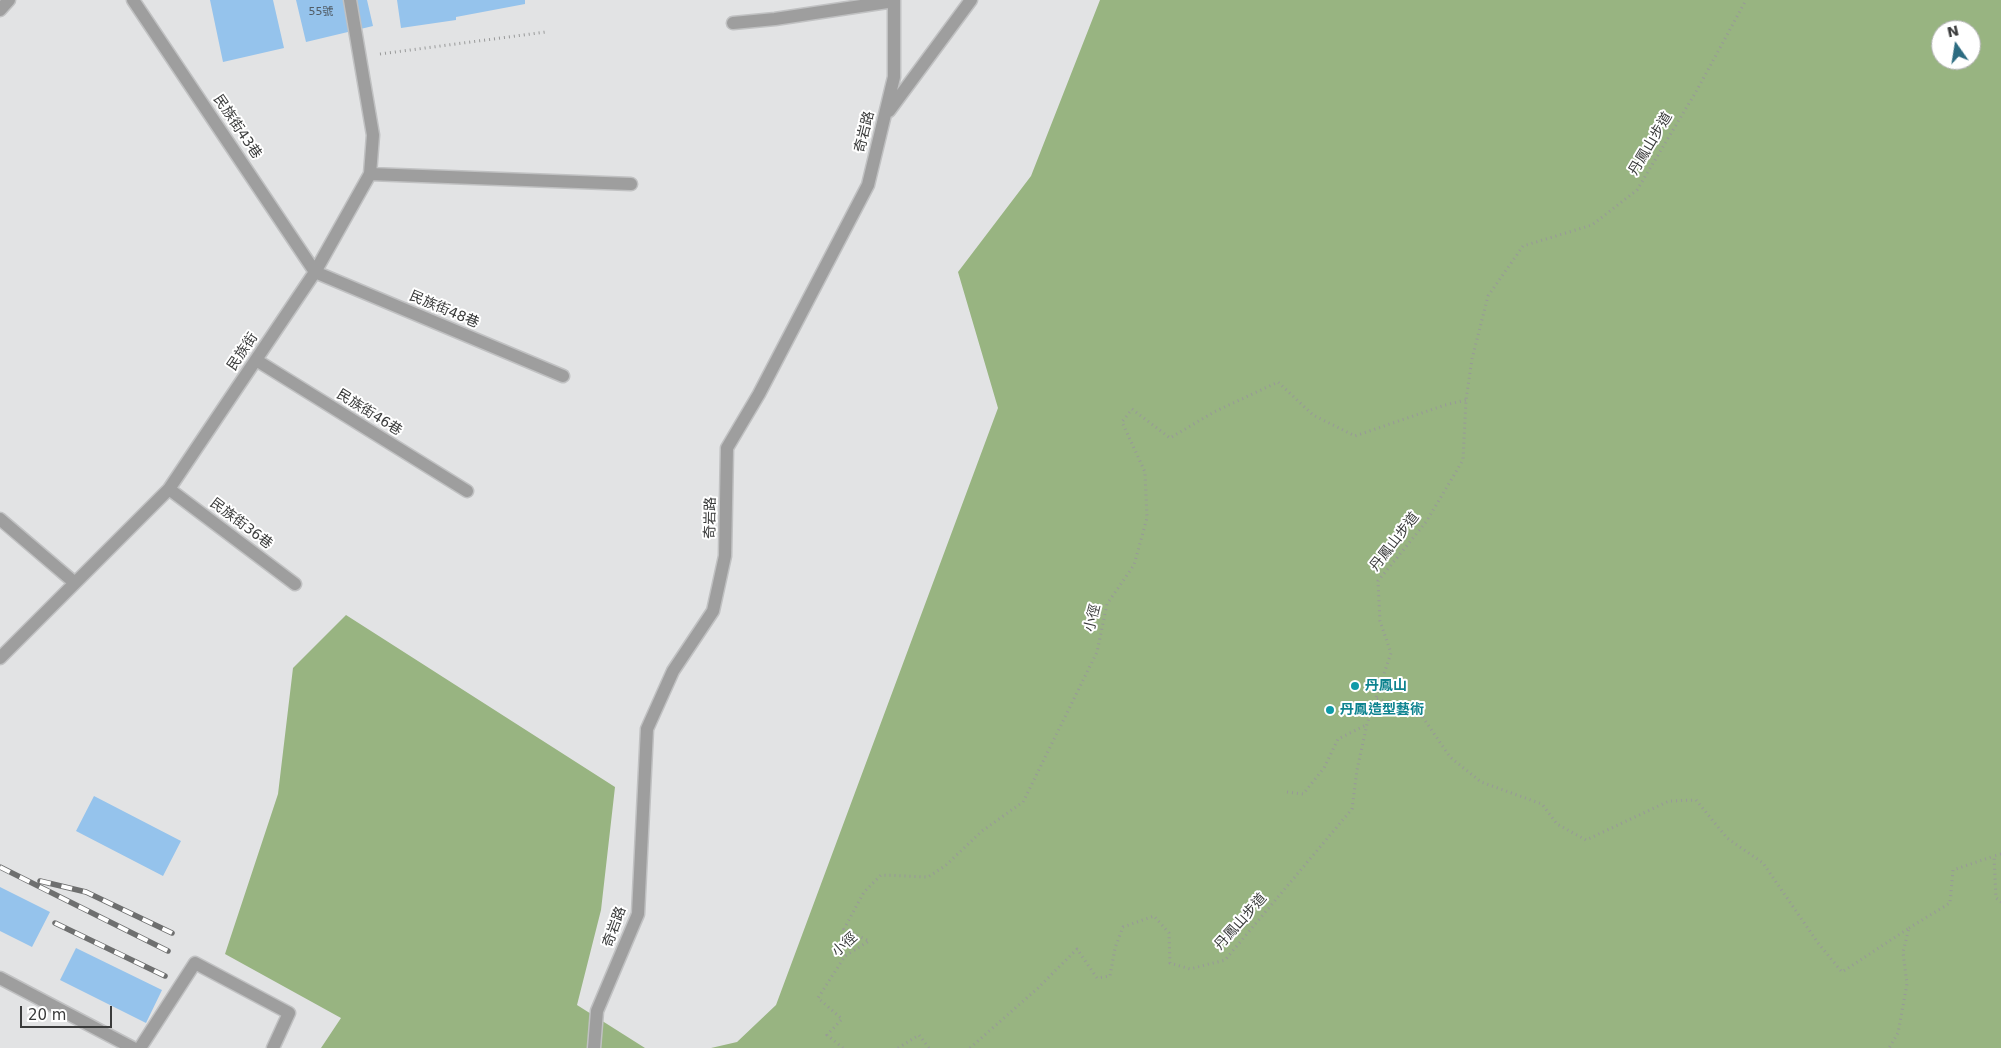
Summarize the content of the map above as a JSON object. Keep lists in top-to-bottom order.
{
  "streets": {
    "lane": [
      "民族街43巷",
      "奇岩路",
      "民族街48巷",
      "民族街",
      "民族街46巷",
      "民族街36巷"
    ],
    "path": ["丹鳳山步道", "小徑"]
  },
  "crossings": [
    ["民族街43巷", "民族街48巷"],
    ["民族街43巷", "民族街"],
    ["丹鳳山步道", "小徑"],
    ["民族街48巷", "民族街"],
    ["民族街", "民族街46巷"],
    ["民族街", "民族街36巷"]
  ],
  "places": ["丹鳳山", "丹鳳造型藝術"],
  "house_numbers": ["55號"],
  "scale_bar": "20 m",
  "north": "top"
}
